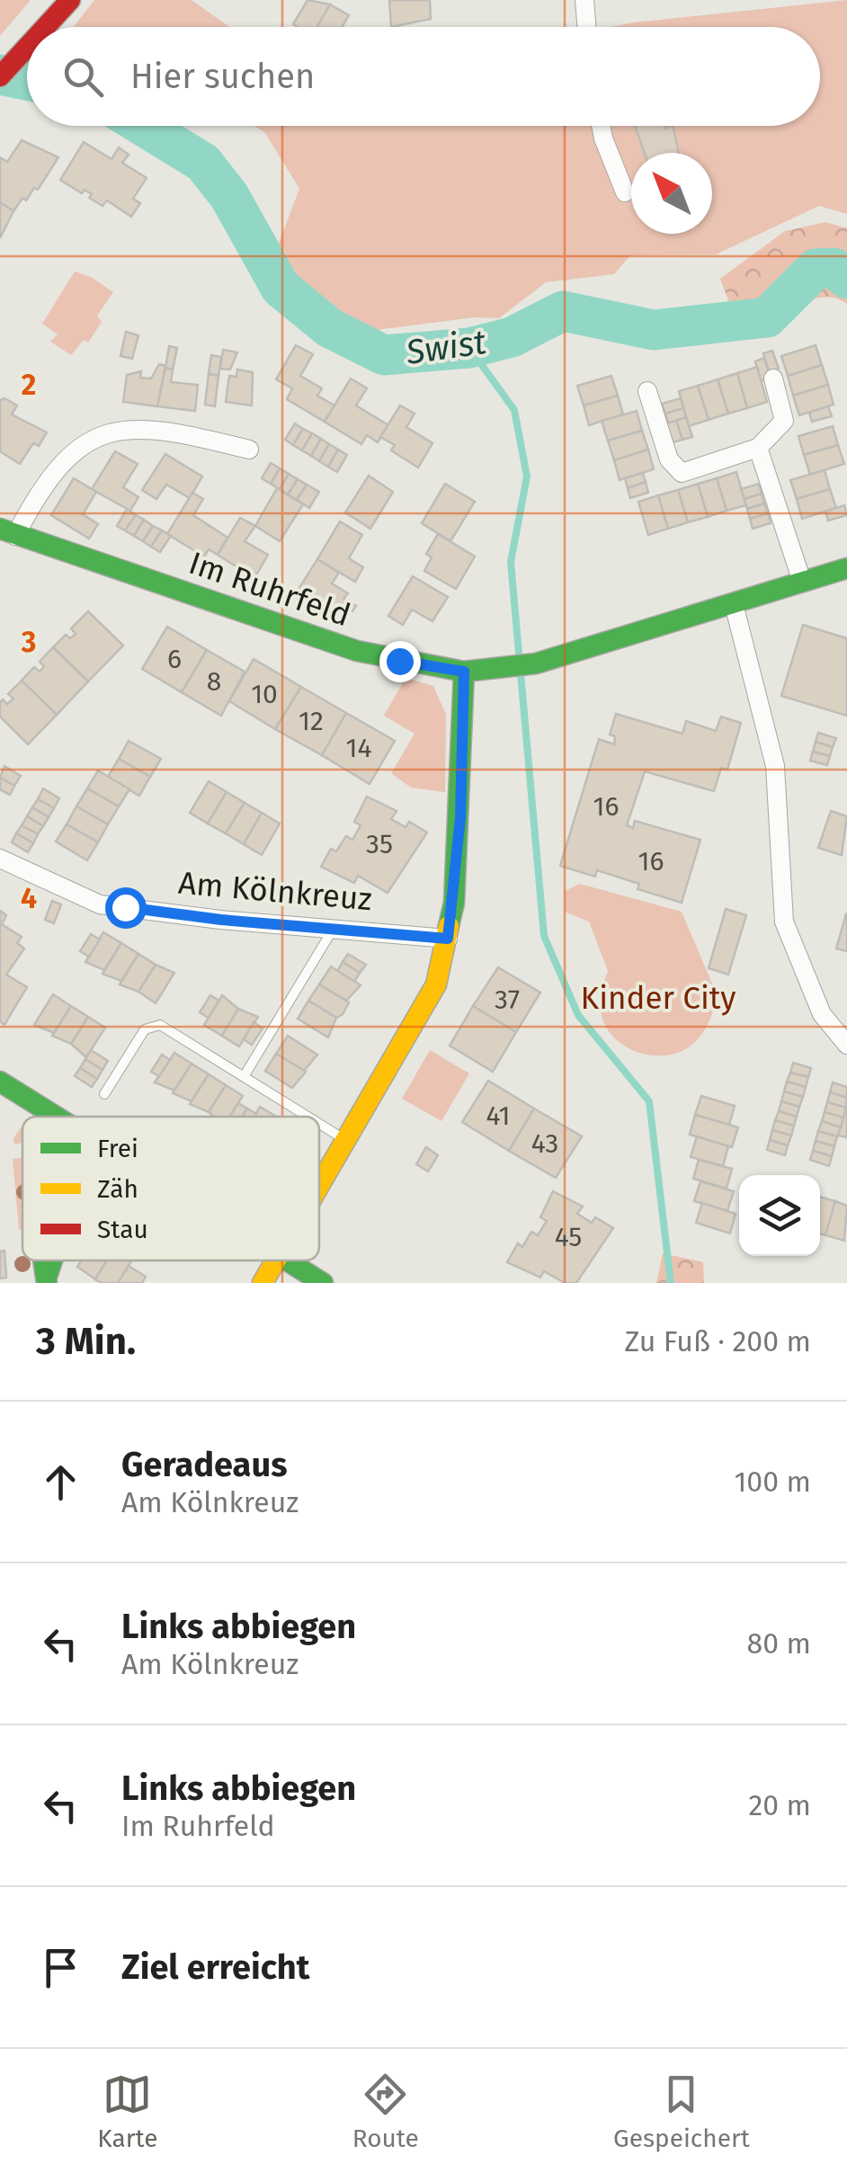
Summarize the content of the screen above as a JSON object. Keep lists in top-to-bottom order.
{
  "streets": {
    "street": ["Im Ruhrfeld", "Am Kölnkreuz"]
  },
  "water": ["Swist"],
  "parks": ["Kinder City"],
  "house_numbers": [
    "6",
    "8",
    "10",
    "12",
    "14",
    "16",
    "35",
    "16",
    "37",
    "41",
    "43",
    "45"
  ],
  "legend": ["Frei", "Zäh", "Stau"],
  "north": "top left",
  "page": {
    "search": "Hier suchen",
    "heading": ["3 Min.", "Zu Fuß · 200 m"],
    "list": [
      ["Geradeaus", "Am Kölnkreuz", "100 m"],
      ["Links abbiegen", "Am Kölnkreuz", "80 m"],
      ["Links abbiegen", "Im Ruhrfeld", "20 m"],
      "Ziel erreicht"
    ],
    "nav": ["Karte", "Route", "Gespeichert"]
  },
  "grid": {
    "rows": ["2", "3", "4"]
  }
}
